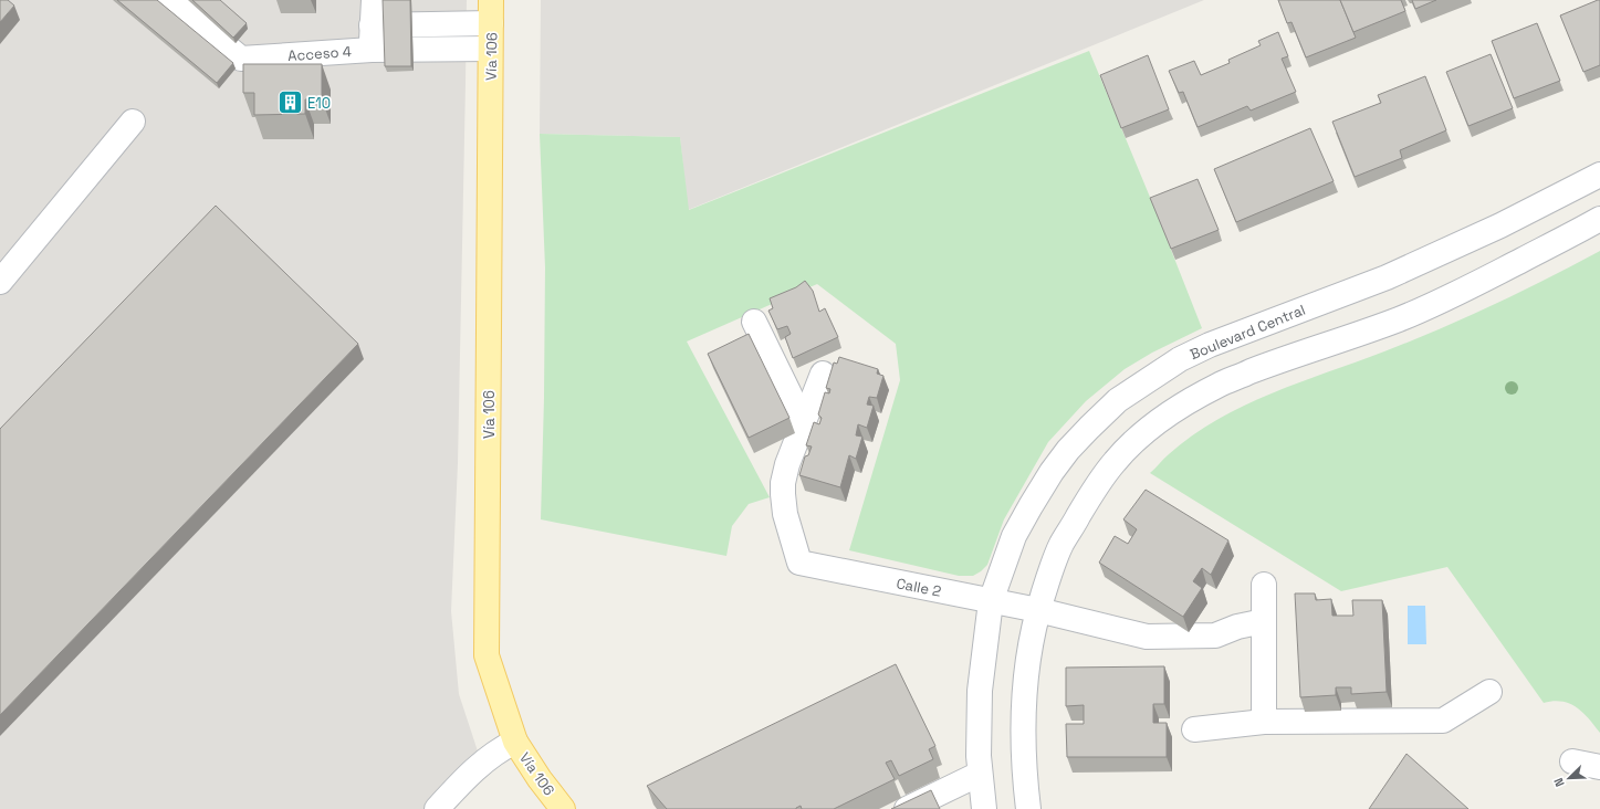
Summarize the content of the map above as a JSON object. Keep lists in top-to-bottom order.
{
  "streets": {
    "main road": ["Vía 106"],
    "street": ["Acceso 4", "Boulevard Central", "Calle 2"]
  },
  "crossings": [
    ["Acceso 4", "Vía 106"],
    ["Boulevard Central", "Calle 2"]
  ],
  "places": {
    "building": ["E10"]
  },
  "north": "bottom left"
}
